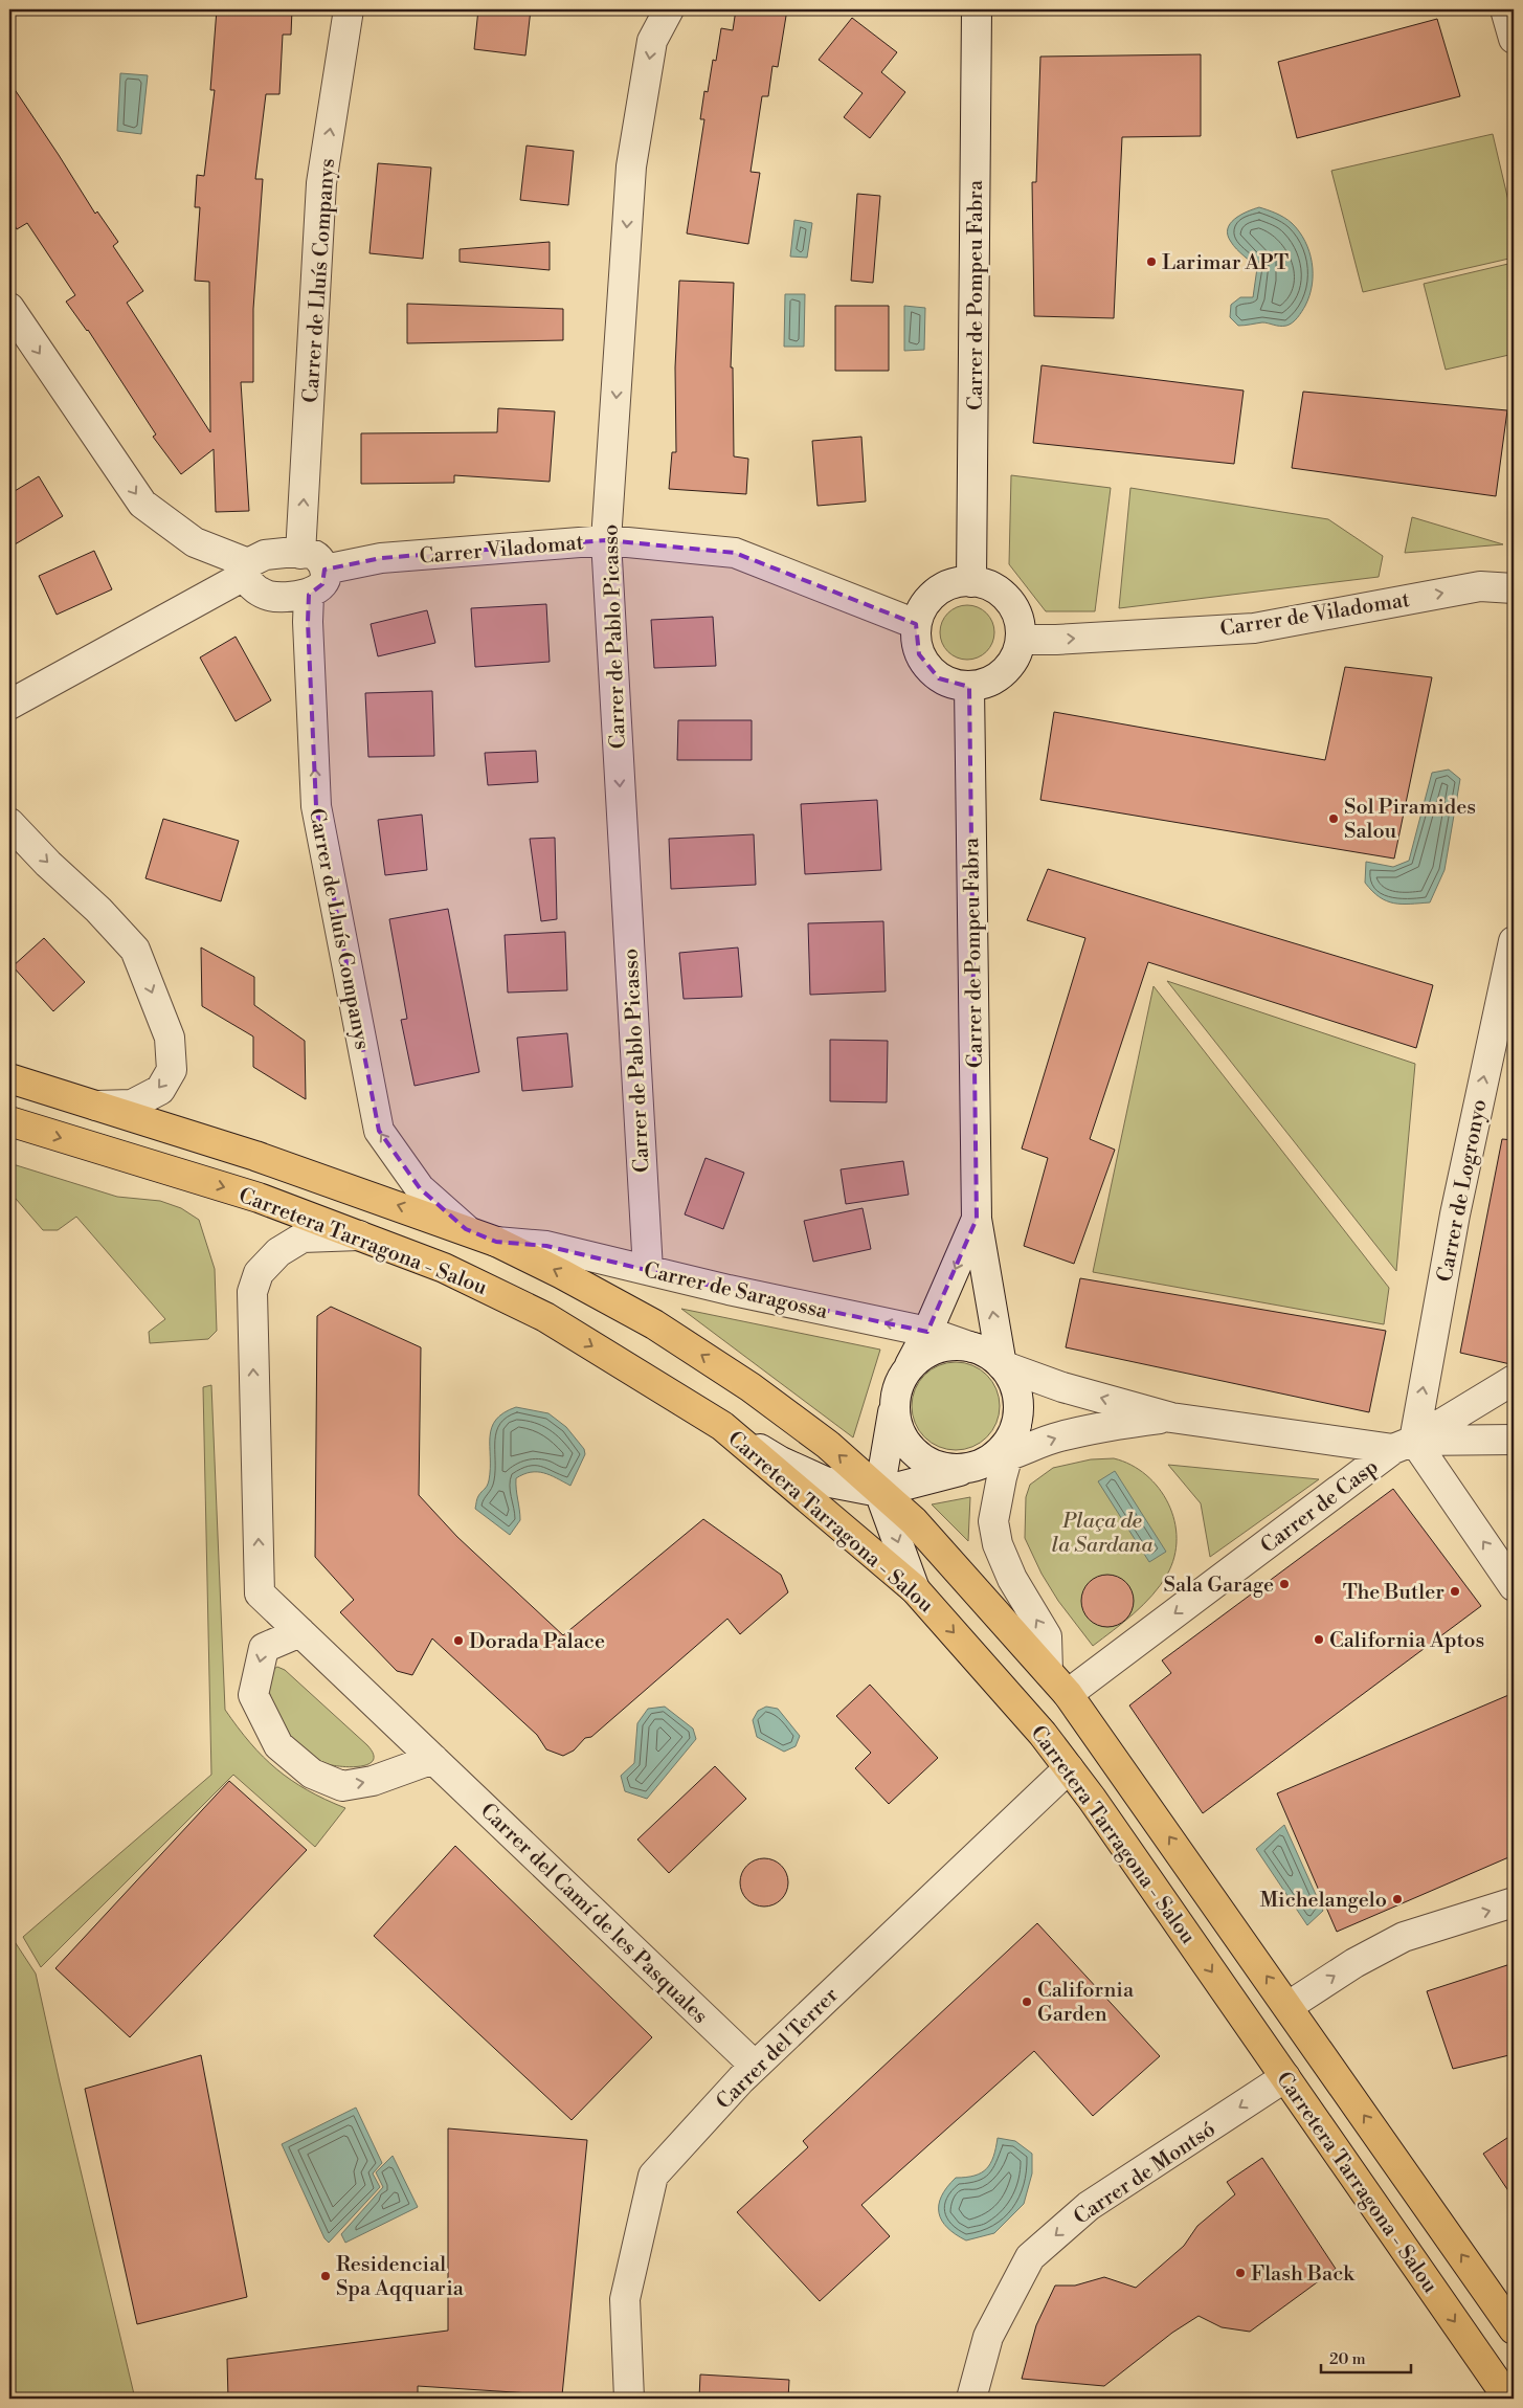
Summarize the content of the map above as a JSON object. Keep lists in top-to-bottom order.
{
  "streets": {
    "main road": ["Carretera Tarragona - Salou"],
    "street": [
      "Carrer de Lluís Companys",
      "Carrer de Pompeu Fabra",
      "Carrer Viladomat",
      "Carrer de Viladomat",
      "Carrer de Pablo Picasso",
      "Carrer de Logronyo",
      "Carrer de Saragossa",
      "Carrer de Casp",
      "Carrer del Camí de les Pasquales",
      "Carrer del Terrer",
      "Carrer de Montsó"
    ]
  },
  "crossings": [
    ["Carrer de Lluís Companys", "Carretera Tarragona - Salou"],
    ["Carrer de Pompeu Fabra", "Carrer Viladomat"],
    ["Carrer de Pompeu Fabra", "Carrer de Viladomat"],
    ["Carrer de Pompeu Fabra", "Carrer de Saragossa"],
    ["Carrer Viladomat", "Carrer de Viladomat"],
    ["Carrer Viladomat", "Carrer de Pablo Picasso"],
    ["Carrer de Pablo Picasso", "Carrer de Saragossa"],
    ["Carrer de Logronyo", "Carrer de Casp"],
    ["Carretera Tarragona - Salou", "Carrer de Saragossa"],
    ["Carretera Tarragona - Salou", "Carrer de Casp"],
    ["Carretera Tarragona - Salou", "Carrer del Camí de les Pasquales"],
    ["Carretera Tarragona - Salou", "Carrer del Terrer"],
    ["Carretera Tarragona - Salou", "Carrer de Montsó"],
    ["Carrer del Camí de les Pasquales", "Carrer del Terrer"]
  ],
  "one_way": [
    "Carrer de Lluís Companys",
    "Carrer de Viladomat",
    "Carrer de Pablo Picasso",
    "Carrer de Logronyo",
    "Carrer del Camí de les Pasquales",
    "Carrer de Montsó"
  ],
  "parks": ["Plaça de la Sardana"],
  "places": [
    "Larimar APT",
    "Sol Piramides Salou",
    "Sala Garage",
    "The Butler",
    "California Aptos",
    "Dorada Palace",
    "Michelangelo",
    "California Garden",
    "Flash Back",
    "Residencial Spa Aqquaria"
  ],
  "scale_bar": "20 m"
}
